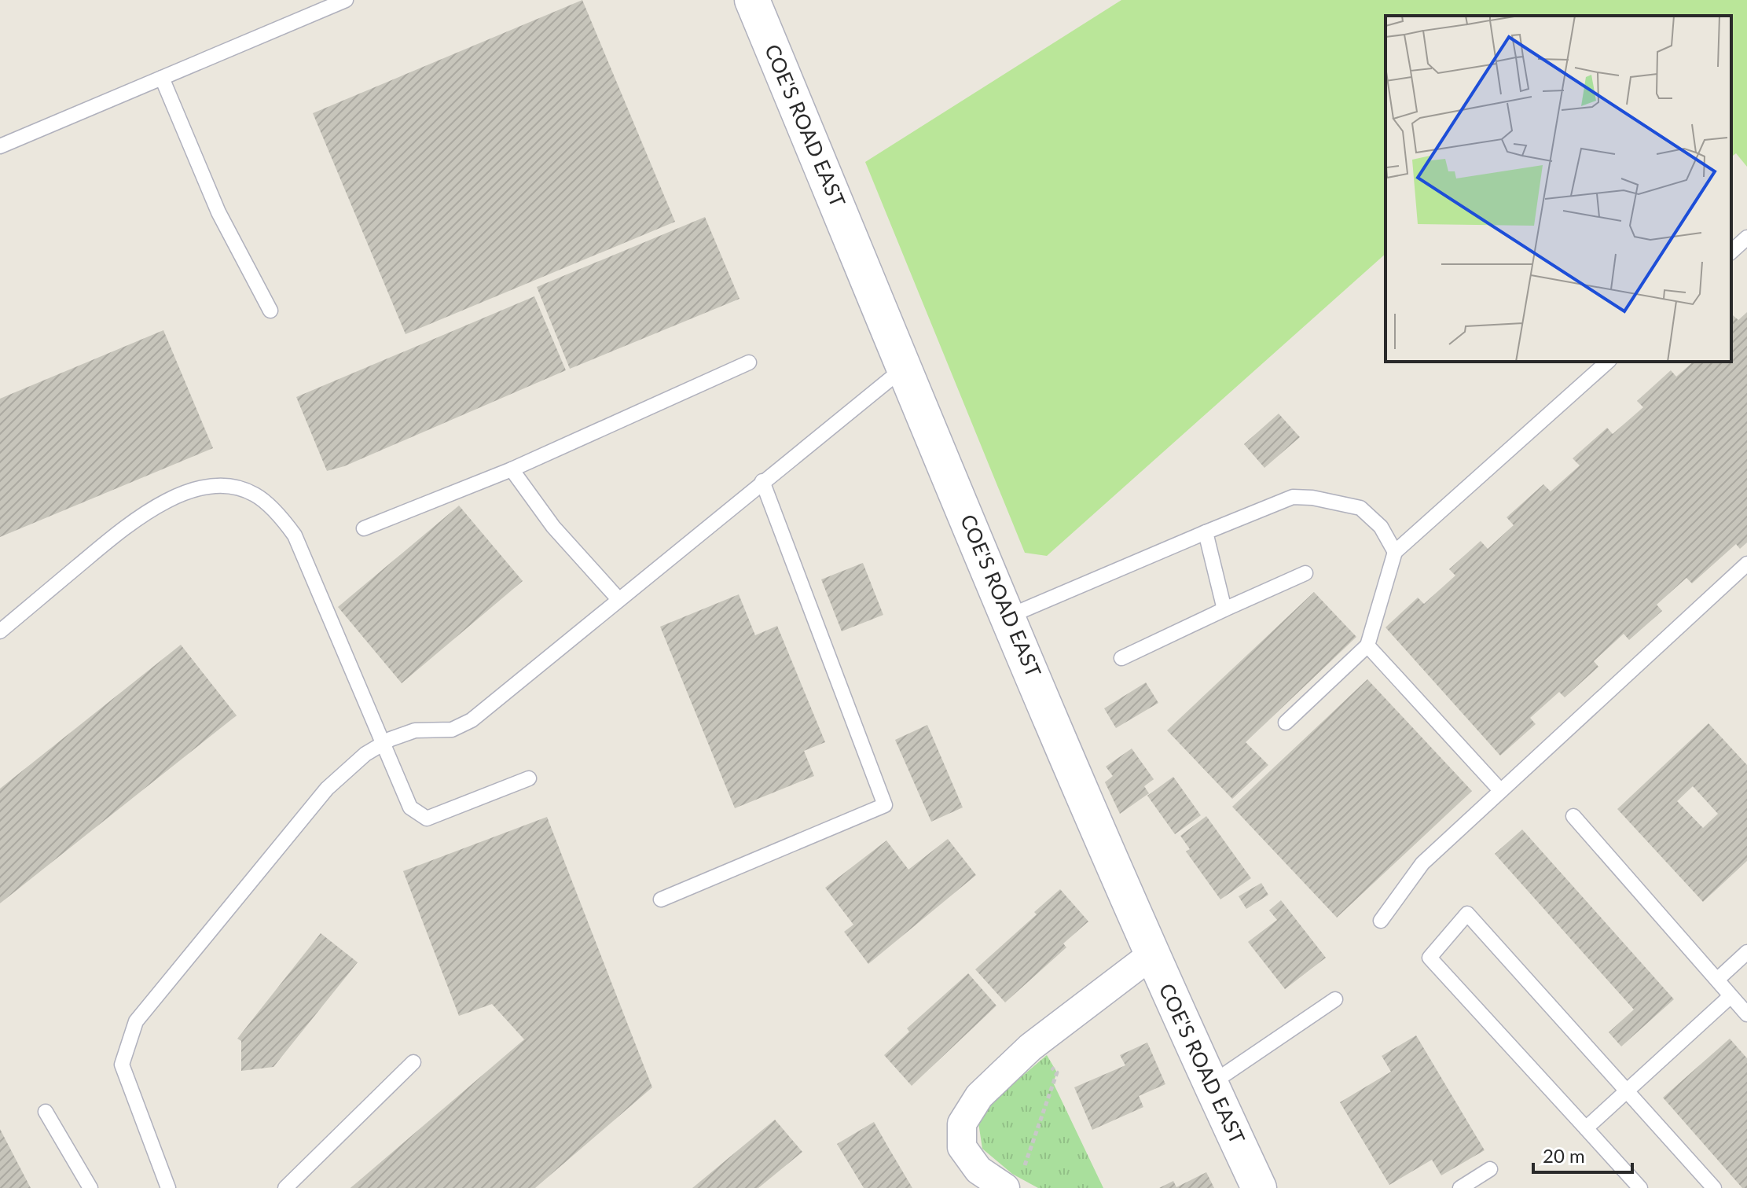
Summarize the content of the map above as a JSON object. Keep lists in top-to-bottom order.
{
  "streets": {
    "street": ["COE'S ROAD EAST"]
  },
  "scale_bar": "20 m"
}
